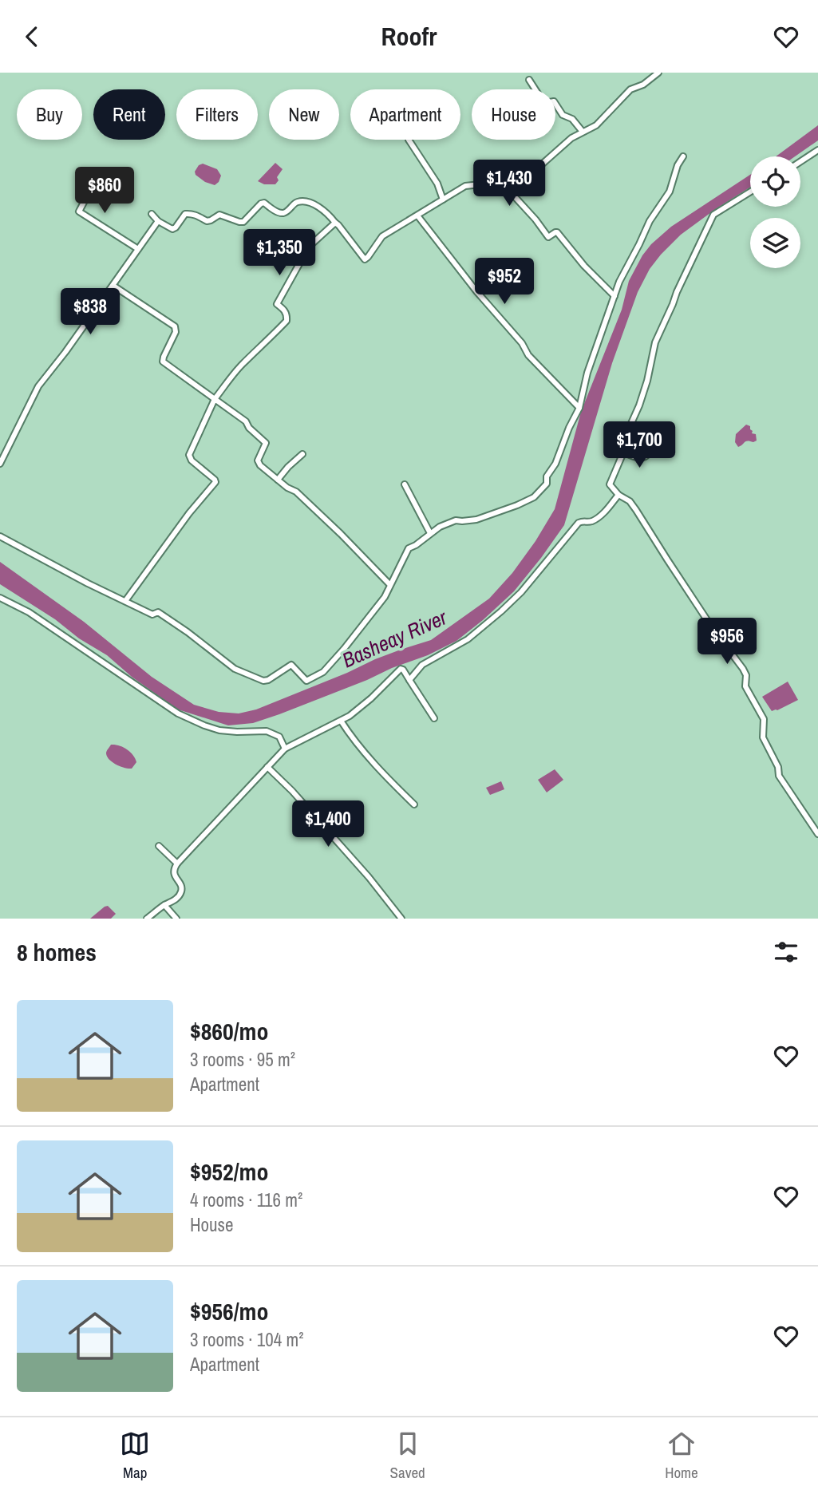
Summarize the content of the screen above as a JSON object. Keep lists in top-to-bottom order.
{
  "water": ["Basheay River"],
  "page": {
    "header": "Roofr",
    "chip": [
      "Buy",
      "Rent",
      "Filters",
      "New",
      "Apartment",
      "House"
    ],
    "price": [
      "$1,430",
      "$860",
      "$1,350",
      "$952",
      "$838",
      "$1,700",
      "$956",
      "$1,400"
    ],
    "heading": "8 homes",
    "list": [
      {
        "name": "$860/mo",
        "note": "3 rooms · 95 m² · Apartment"
      },
      {
        "name": "$952/mo",
        "note": "4 rooms · 116 m² · House"
      },
      {
        "name": "$956/mo",
        "note": "3 rooms · 104 m² · Apartment"
      }
    ],
    "tabs": ["Map", "Saved", "Home"]
  }
}
